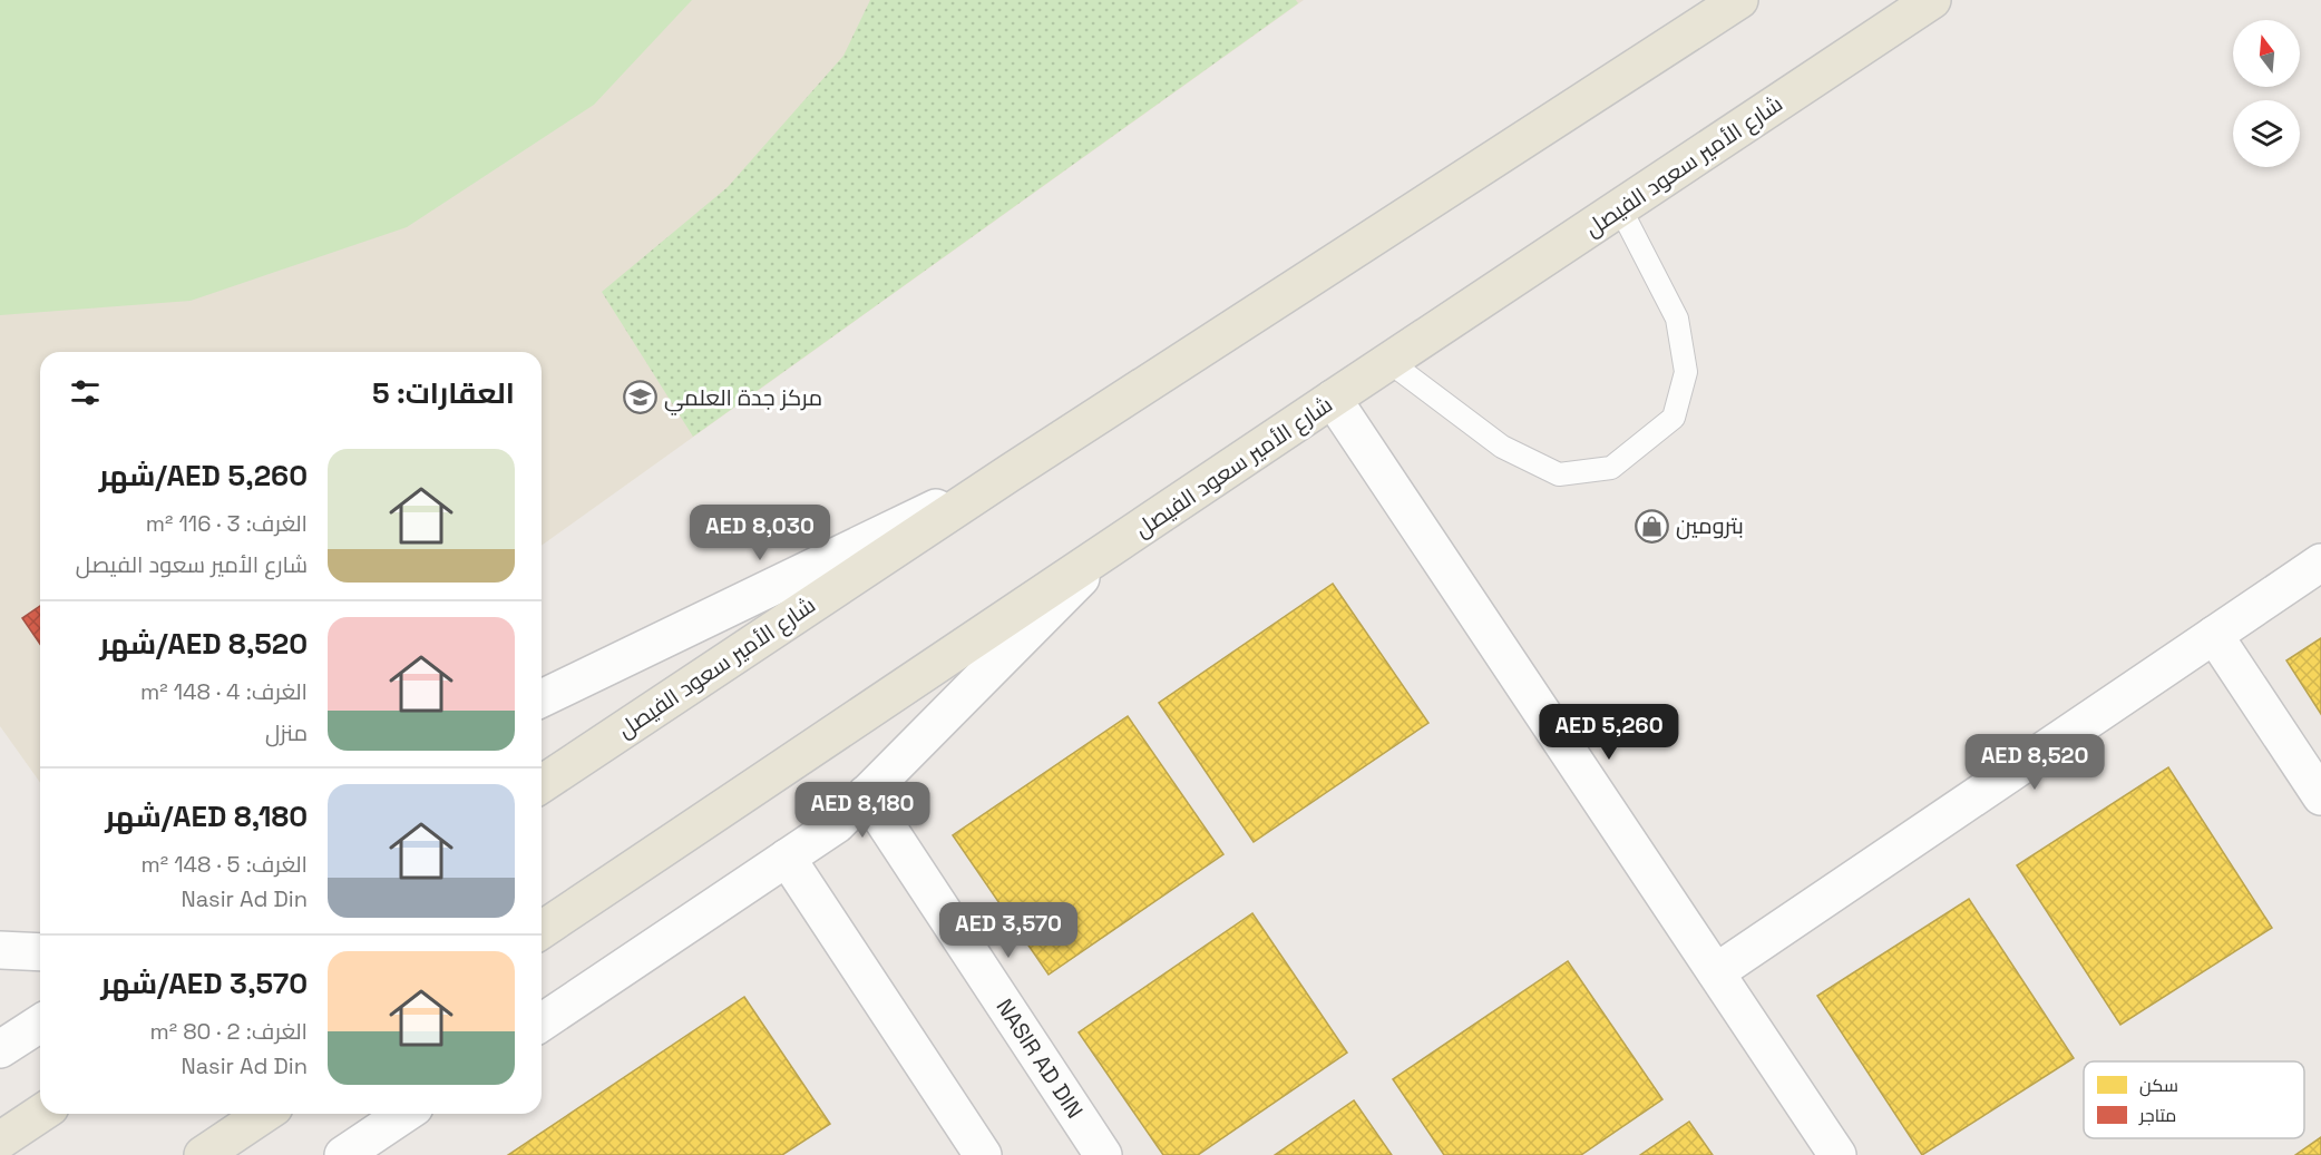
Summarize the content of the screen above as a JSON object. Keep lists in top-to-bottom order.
{
  "streets": {
    "main road": ["شارع الأمير سعود الفيصل"],
    "street": ["NASIR AD DIN"]
  },
  "places": {
    "school or university": ["مركز جدة العلمي"],
    "shop": ["بترومين"]
  },
  "legend": ["سكن", "متاجر"],
  "north": "top",
  "page": {
    "heading": "العقارات: 5",
    "list": [
      {
        "name": "AED 5,260/شهر",
        "note": "الغرف: 3 · 116 m² · شارع الأمير سعود الفيصل"
      },
      {
        "name": "AED 8,520/شهر",
        "note": "الغرف: 4 · 148 m² · منزل"
      },
      {
        "name": "AED 8,180/شهر",
        "note": "الغرف: 5 · 148 m² · Nasir Ad Din"
      },
      {
        "name": "AED 3,570/شهر",
        "note": "الغرف: 2 · 80 m² · Nasir Ad Din"
      }
    ],
    "price": [
      "AED 8,030",
      "AED 5,260",
      "AED 8,520",
      "AED 8,180",
      "AED 3,570"
    ]
  }
}
